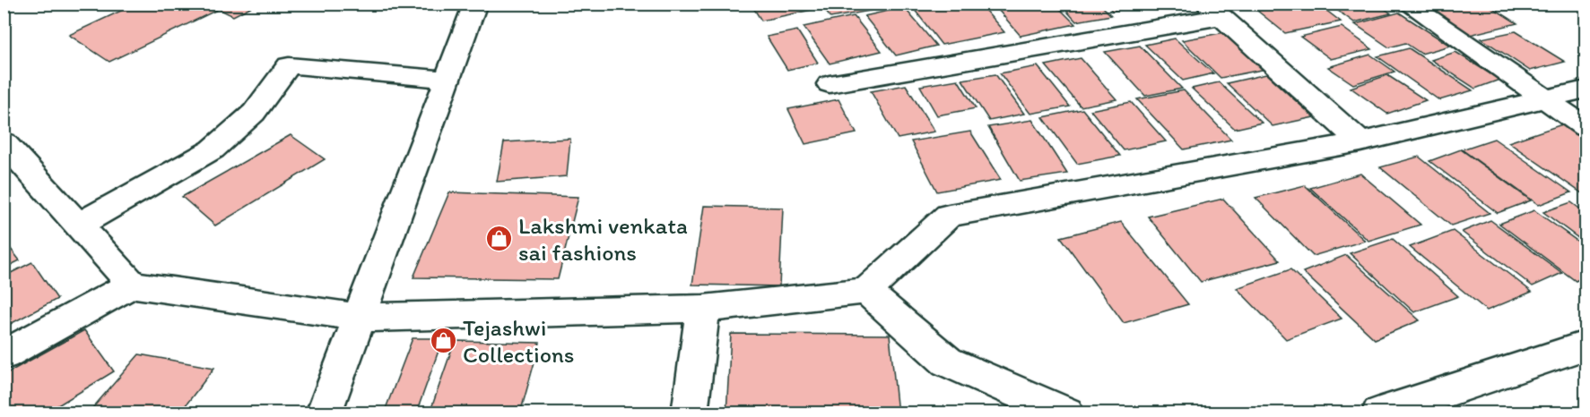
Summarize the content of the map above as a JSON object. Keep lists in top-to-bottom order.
{
  "places": {
    "shop": ["Lakshmi venkata sai fashions", "Tejashwi Collections"]
  }
}
